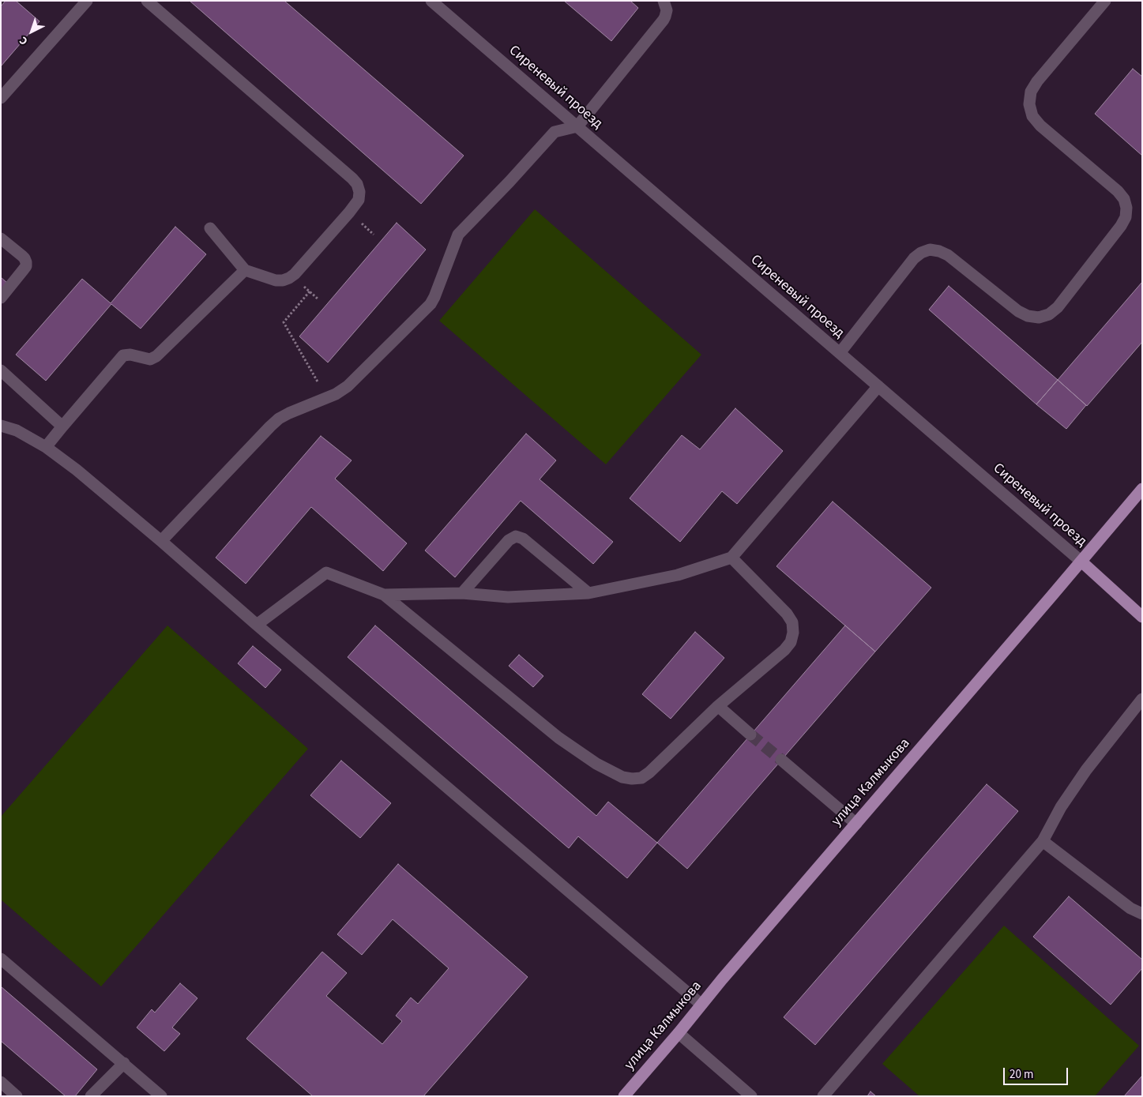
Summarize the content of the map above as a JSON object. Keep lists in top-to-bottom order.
{
  "streets": {
    "main road": ["Сиреневый проезд", "улица Калмыкова"]
  },
  "crossings": [
    ["Сиреневый проезд", "улица Калмыкова"]
  ],
  "scale_bar": "20 m",
  "north": "bottom left"
}
